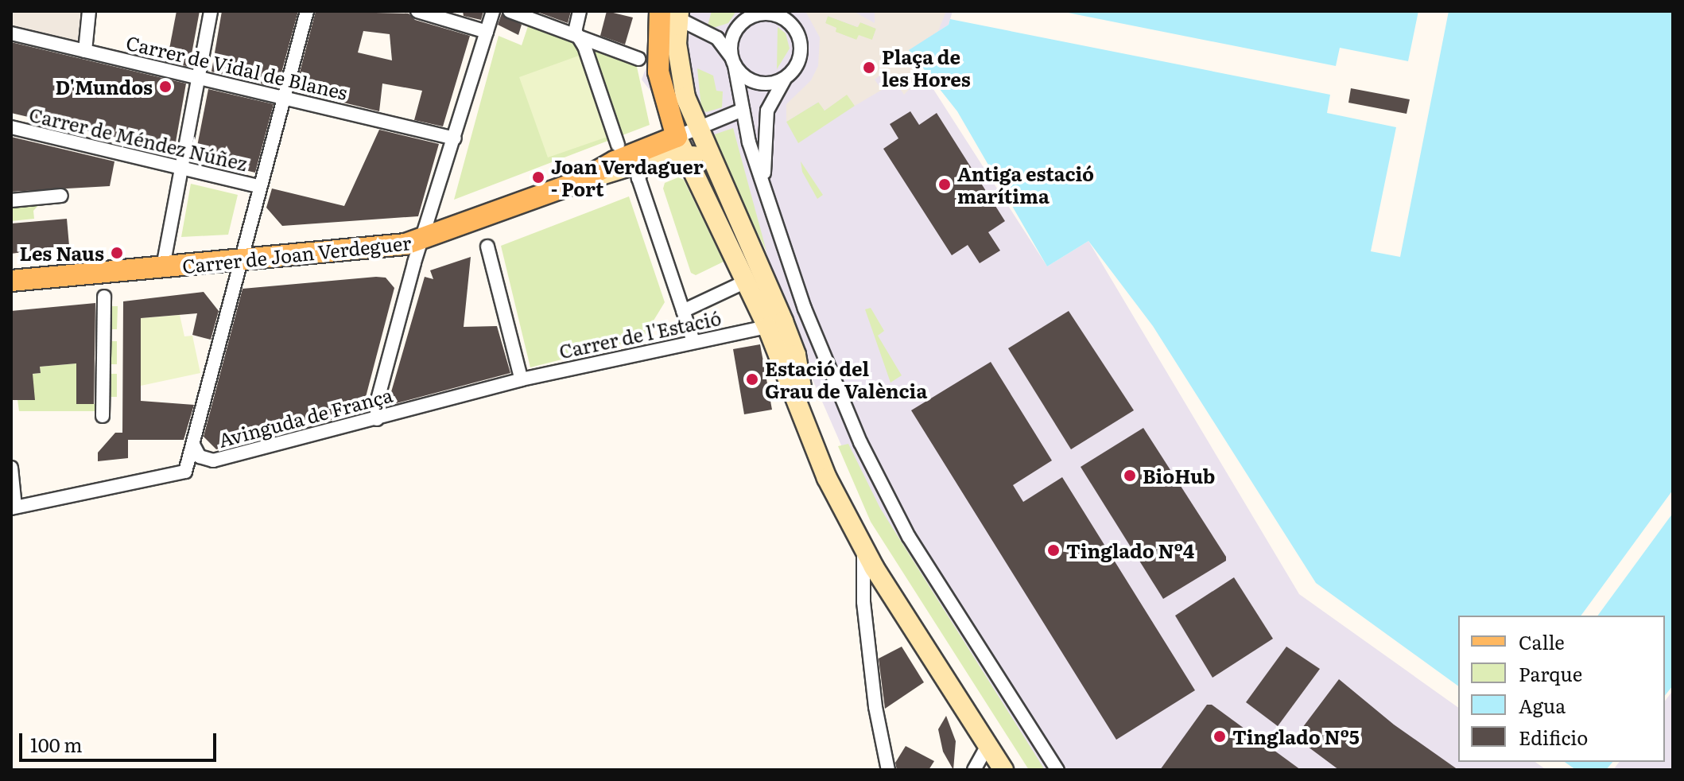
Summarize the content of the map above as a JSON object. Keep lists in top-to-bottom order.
{
  "streets": {
    "main road": ["Carrer de Joan Verdeguer"],
    "street": [
      "Carrer de Vidal de Blanes",
      "Carrer de Méndez Núñez",
      "Carrer de l'Estació",
      "Avinguda de França"
    ]
  },
  "crossings": [
    ["Carrer de l'Estació", "Avinguda de França"]
  ],
  "places": [
    "Plaça de les Hores",
    "D'Mundos",
    "Joan Verdaguer - Port",
    "Antiga estació marítima",
    "Les Naus",
    "Estació del Grau de València",
    "BioHub",
    "Tinglado Nº4",
    "Tinglado Nº5"
  ],
  "legend": [
    "Calle",
    "Parque",
    "Agua",
    "Edificio"
  ],
  "scale_bar": "100 m"
}
